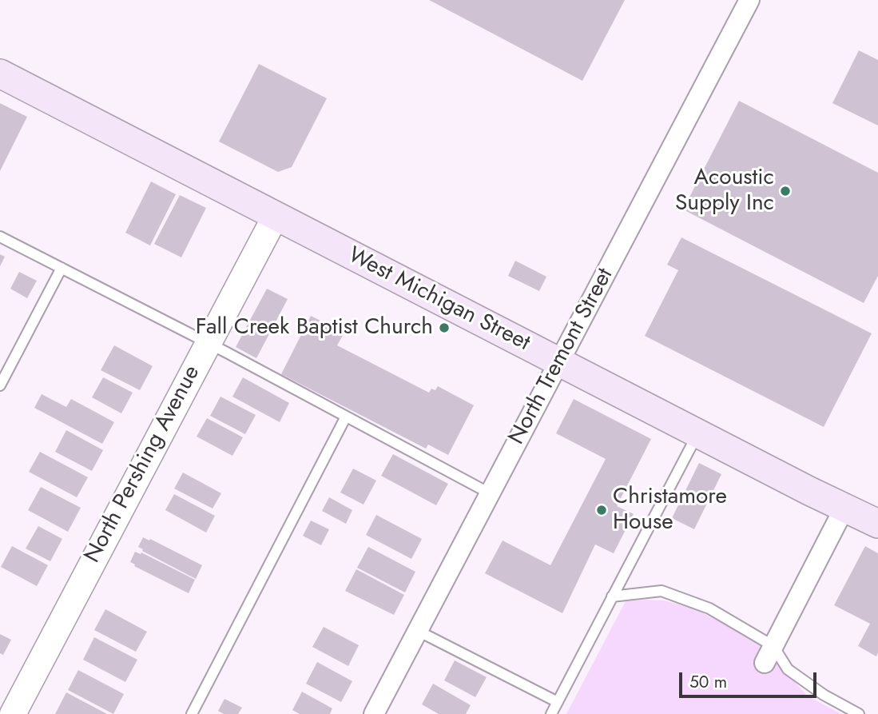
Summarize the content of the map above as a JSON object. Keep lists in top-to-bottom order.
{
  "streets": {
    "main road": ["West Michigan Street"],
    "street": ["North Tremont Street", "North Pershing Avenue"]
  },
  "crossings": [
    ["West Michigan Street", "North Tremont Street"],
    ["West Michigan Street", "North Pershing Avenue"]
  ],
  "places": ["Acoustic Supply Inc", "Fall Creek Baptist Church", "Christamore House"],
  "scale_bar": "50 m"
}
